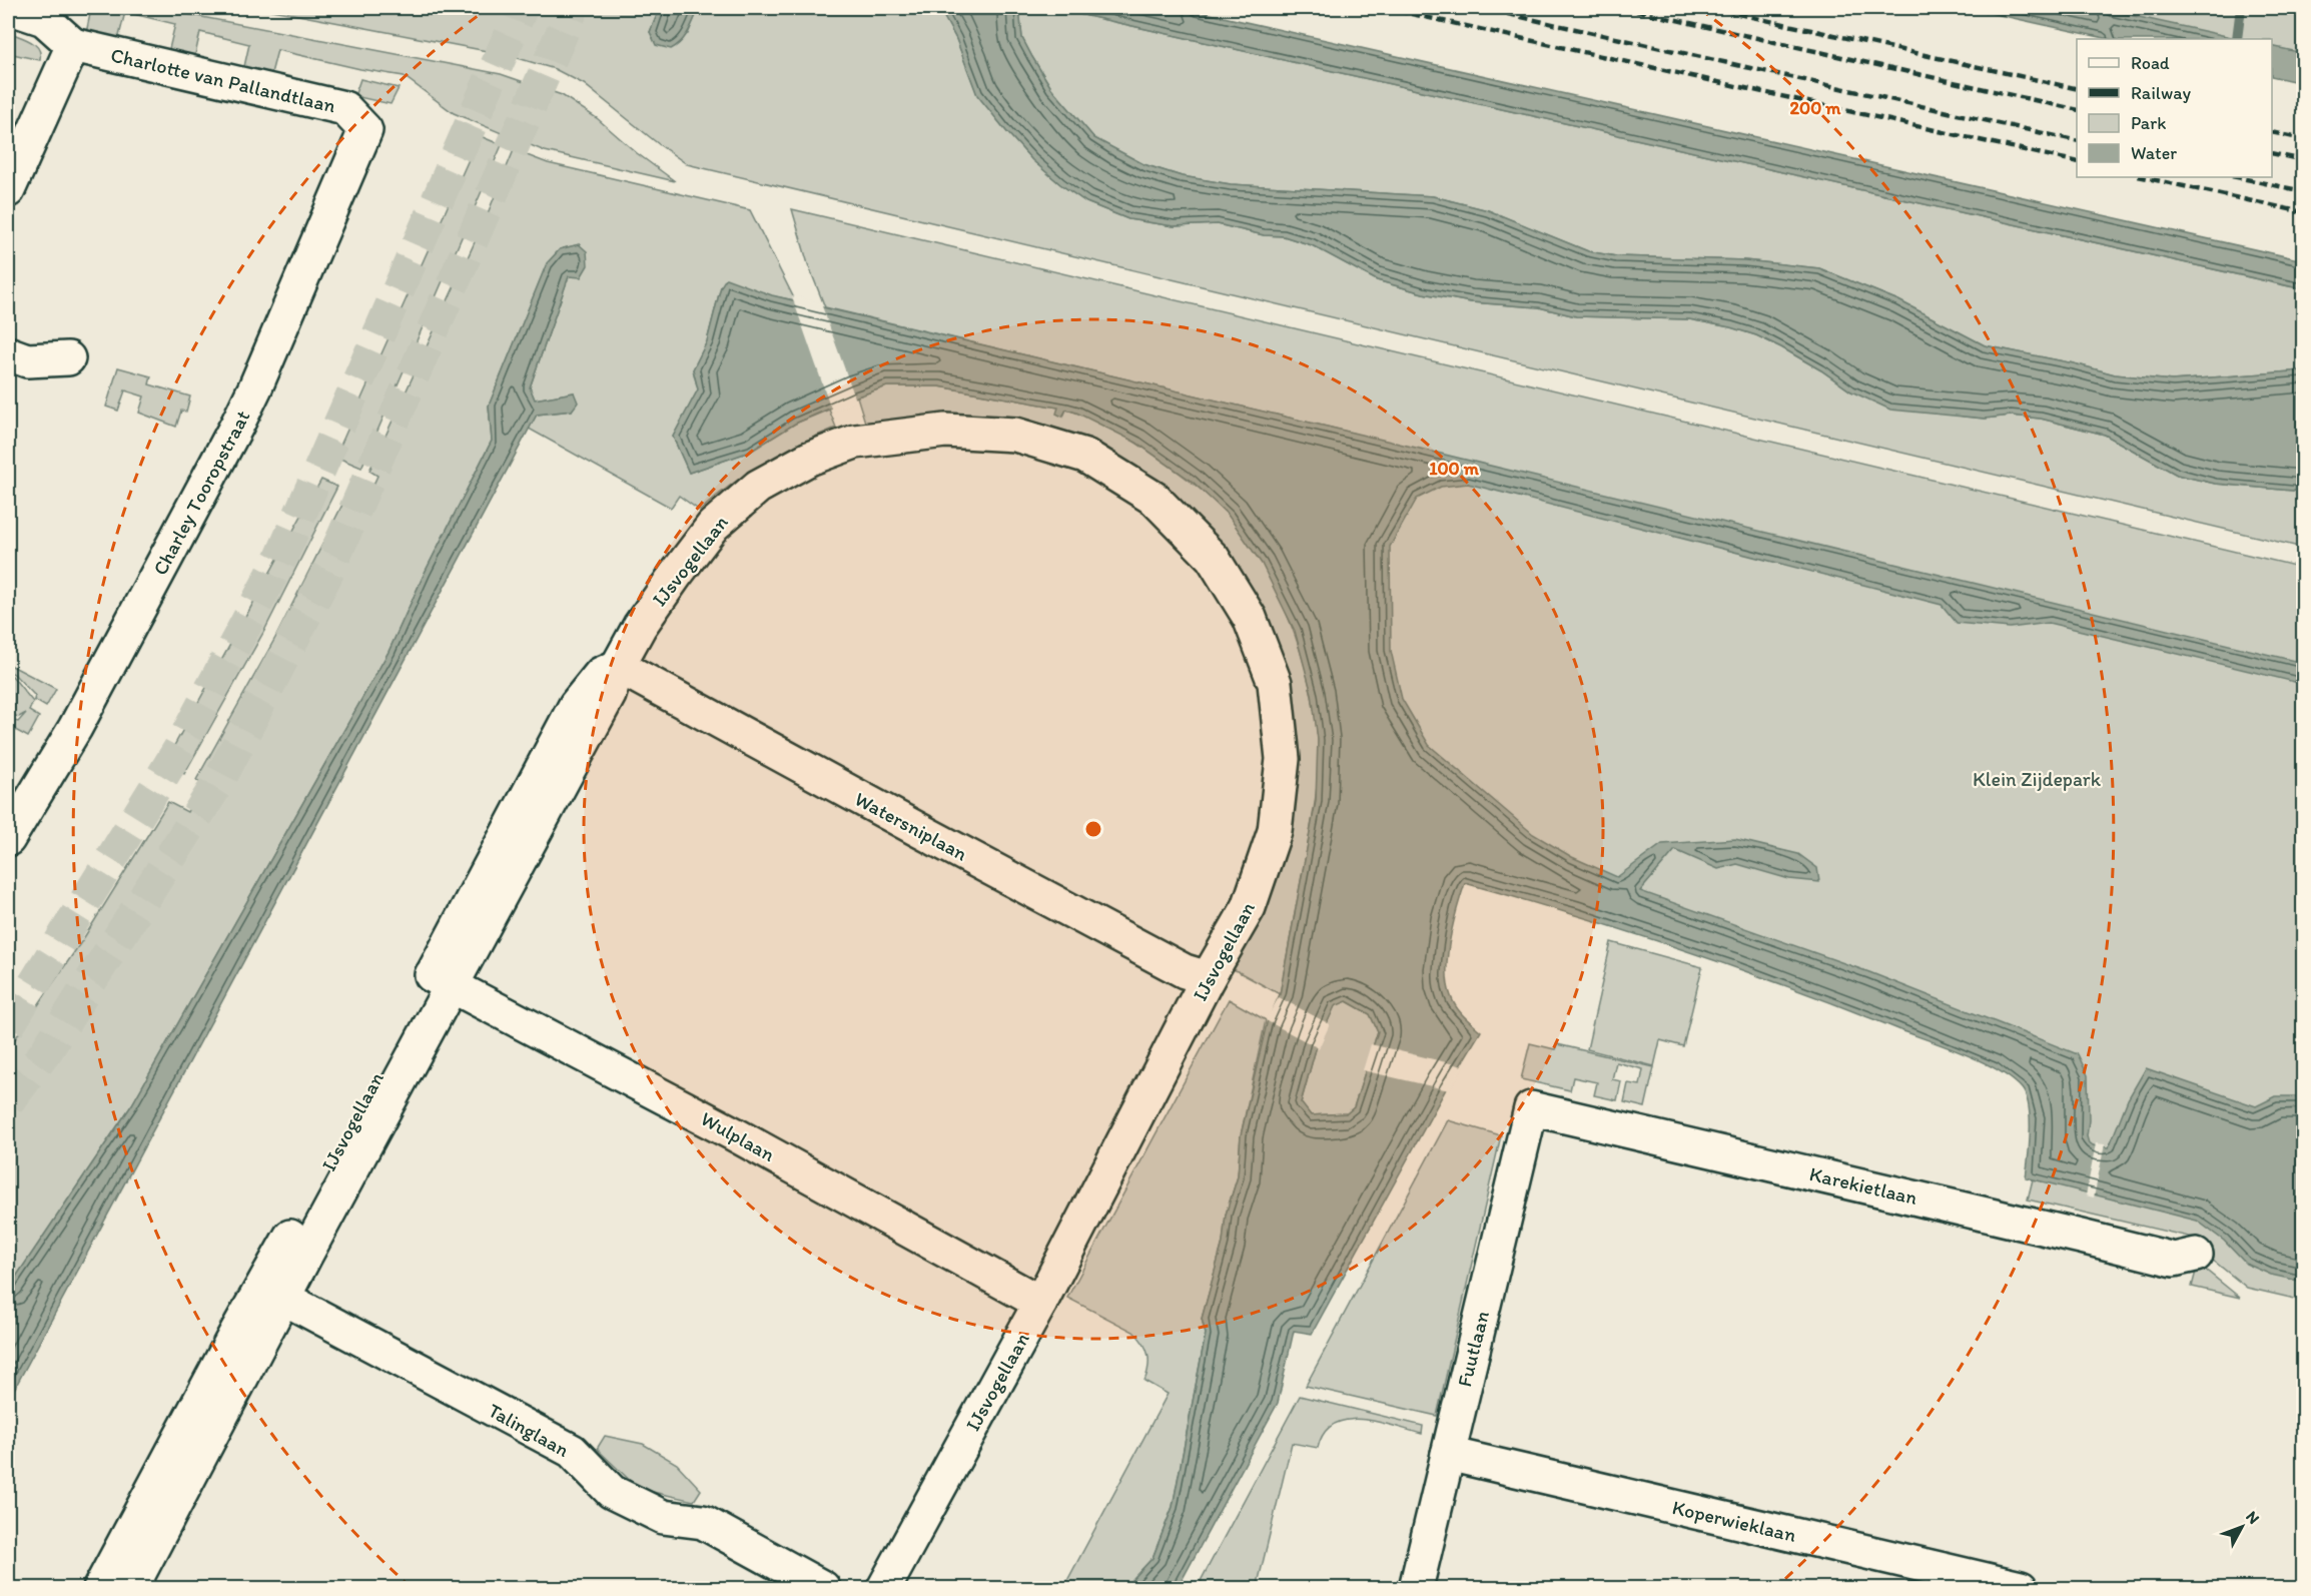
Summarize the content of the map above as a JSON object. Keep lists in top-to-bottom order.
{
  "streets": {
    "street": [
      "Charlotte van Pallandtlaan",
      "Charley Tooropstraat",
      "IJsvogellaan",
      "Watersniplaan",
      "Wulplaan",
      "Karekietlaan",
      "Fuutlaan",
      "Talinglaan",
      "Koperwieklaan"
    ]
  },
  "crossings": [
    ["Charlotte van Pallandtlaan", "Charley Tooropstraat"],
    ["IJsvogellaan", "Watersniplaan"],
    ["IJsvogellaan", "Wulplaan"],
    ["IJsvogellaan", "Talinglaan"],
    ["Karekietlaan", "Fuutlaan"],
    ["Fuutlaan", "Koperwieklaan"]
  ],
  "parks": ["Klein Zijdepark"],
  "legend": [
    "Road",
    "Railway",
    "Park",
    "Water"
  ],
  "north": "top right",
  "rings": ["200 m", "100 m"]
}
